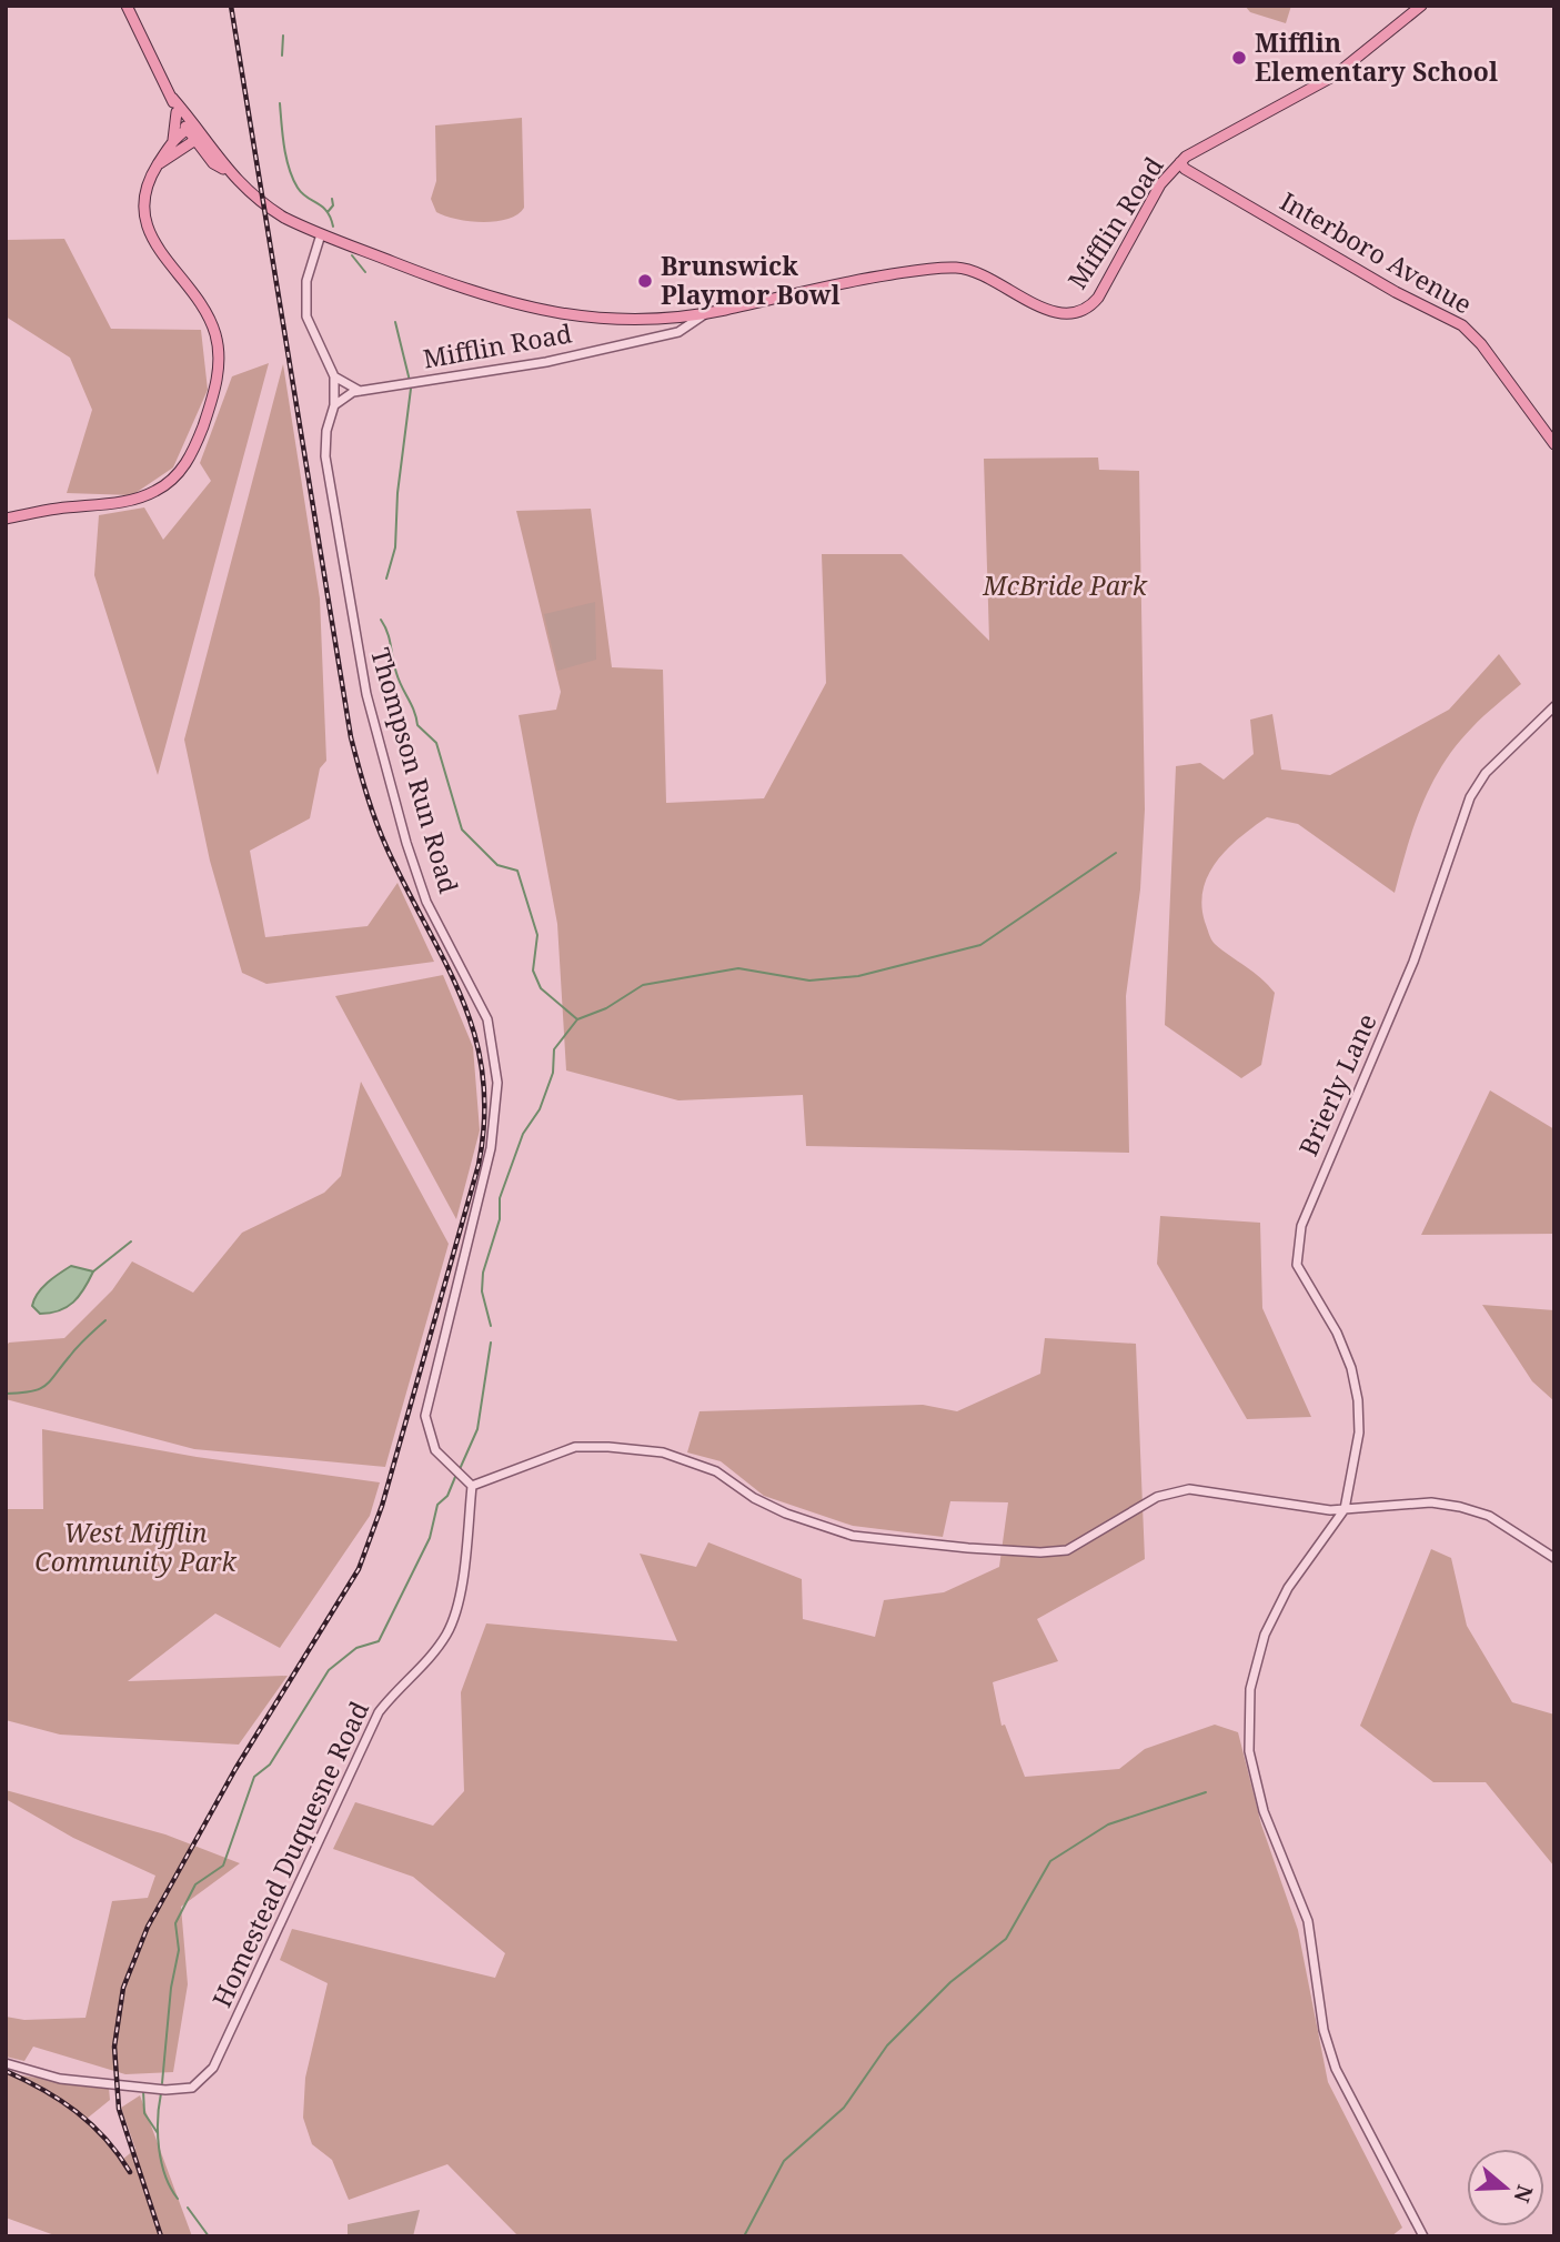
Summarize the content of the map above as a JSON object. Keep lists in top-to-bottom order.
{
  "streets": {
    "main road": ["Mifflin Road", "Interboro Avenue"],
    "street": ["Thompson Run Road", "Brierly Lane", "Homestead Duquesne Road"]
  },
  "crossings": [
    ["Mifflin Road", "Interboro Avenue"],
    ["Thompson Run Road", "Homestead Duquesne Road"]
  ],
  "parks": ["McBride Park", "West Mifflin Community Park"],
  "places": ["Mifflin Elementary School", "Brunswick Playmor Bowl"],
  "north": "right"
}
